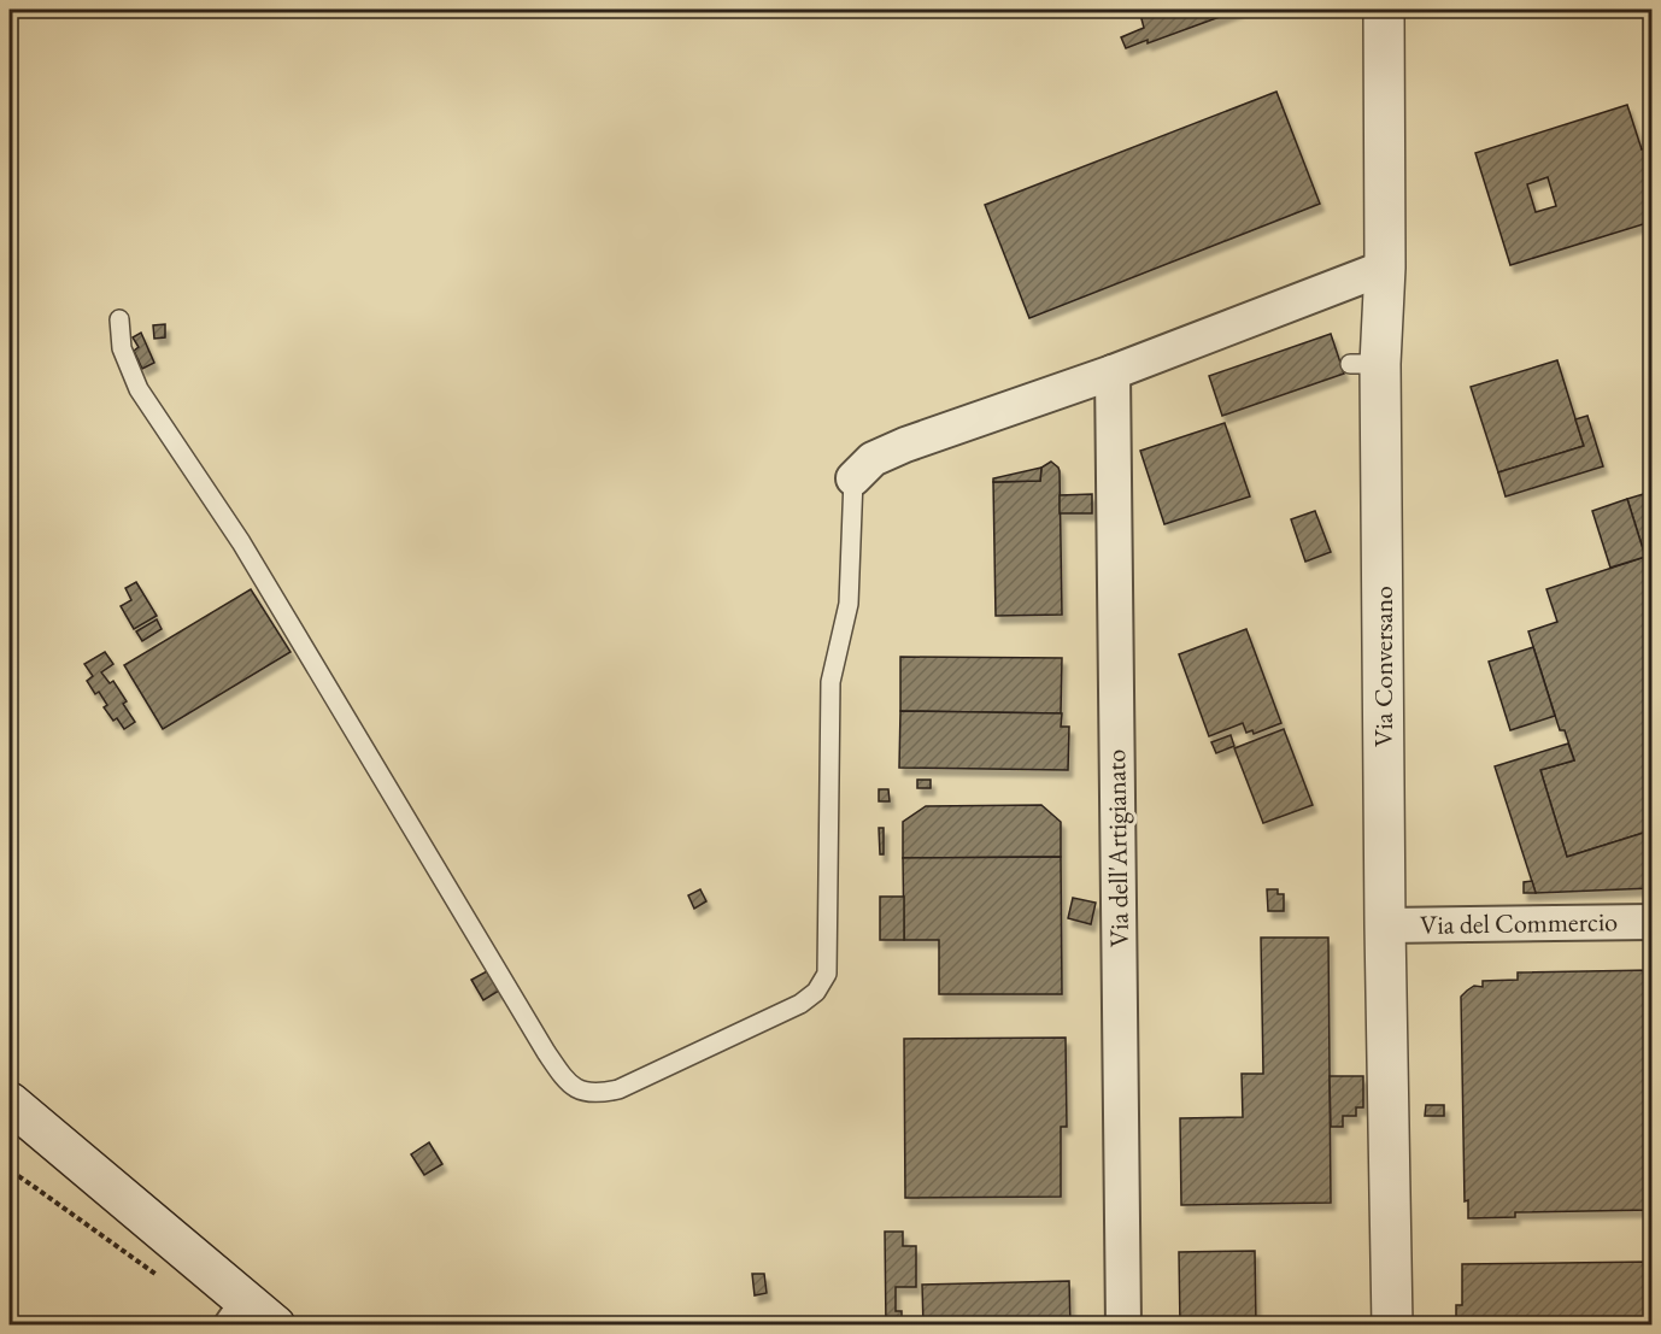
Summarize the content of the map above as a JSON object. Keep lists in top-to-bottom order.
{
  "streets": {
    "street": ["Via Conversano", "Via dell'Artigianato", "Via del Commercio"]
  },
  "crossings": [
    ["Via Conversano", "Via del Commercio"]
  ]
}
